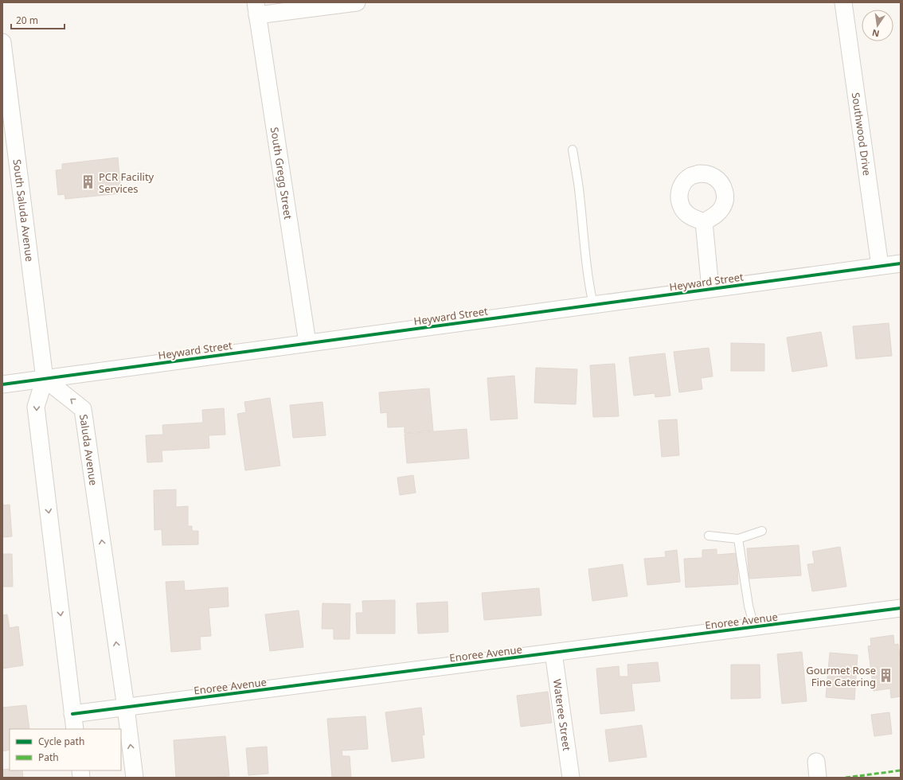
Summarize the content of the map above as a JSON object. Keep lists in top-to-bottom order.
{
  "streets": {
    "street": [
      "Southwood Drive",
      "South Gregg Street",
      "South Saluda Avenue",
      "Heyward Street",
      "Saluda Avenue",
      "Enoree Avenue",
      "Wateree Street"
    ]
  },
  "crossings": [
    ["Southwood Drive", "Heyward Street"],
    ["South Gregg Street", "Heyward Street"],
    ["South Saluda Avenue", "Heyward Street"],
    ["South Saluda Avenue", "Saluda Avenue"],
    ["Heyward Street", "Saluda Avenue"],
    ["Saluda Avenue", "Enoree Avenue"],
    ["Enoree Avenue", "Wateree Street"]
  ],
  "places": {
    "building": ["PCR Facility Services", "Gourmet Rose Fine Catering"]
  },
  "legend": ["Cycle path", "Path"],
  "scale_bar": "20 m",
  "north": "bottom"
}
